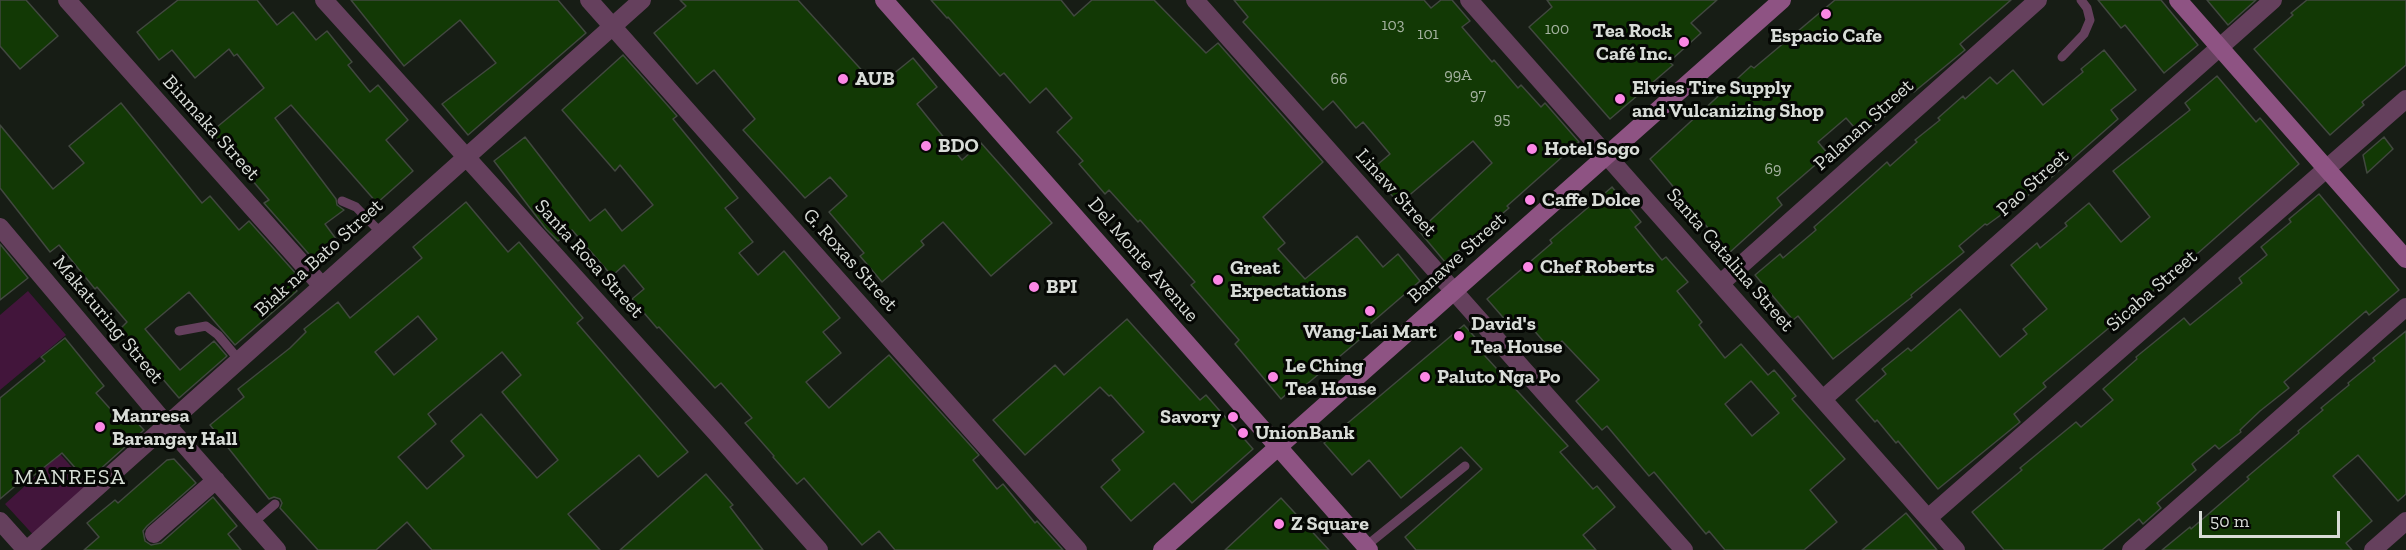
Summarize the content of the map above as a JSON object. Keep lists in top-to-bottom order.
{
  "streets": {
    "main road": ["Banawe Street", "Del Monte Avenue"],
    "street": [
      "Palanan Street",
      "Binmaka Street",
      "Pao Street",
      "Linaw Street",
      "Biak na Bato Street",
      "Santa Rosa Street",
      "G. Roxas Street",
      "Santa Catalina Street",
      "Sicaba Street",
      "Makaturing Street"
    ]
  },
  "crossings": [
    ["Palanan Street", "Santa Catalina Street"],
    ["Binmaka Street", "Biak na Bato Street"],
    ["Pao Street", "Santa Catalina Street"],
    ["Linaw Street", "Banawe Street"],
    ["Biak na Bato Street", "Santa Rosa Street"],
    ["Biak na Bato Street", "G. Roxas Street"],
    ["Biak na Bato Street", "Makaturing Street"],
    ["Banawe Street", "Del Monte Avenue"],
    ["Banawe Street", "Santa Catalina Street"],
    ["Santa Catalina Street", "Sicaba Street"]
  ],
  "districts": ["MANRESA"],
  "places": [
    "Espacio Cafe",
    "Tea Rock Café Inc.",
    "AUB",
    "Elvies Tire Supply and Vulcanizing Shop",
    "BDO",
    "Hotel Sogo",
    "Caffe Dolce",
    "Chef Roberts",
    "Great Expectations",
    "BPI",
    "Wang-Lai Mart",
    "David's Tea House",
    "Le Ching Tea House",
    "Paluto Nga Po",
    "Savory",
    "Manresa Barangay Hall",
    "UnionBank",
    "Z Square"
  ],
  "house_numbers": [
    "103",
    "100",
    "101",
    "99A",
    "66",
    "97",
    "95",
    "69"
  ],
  "scale_bar": "50 m"
}
